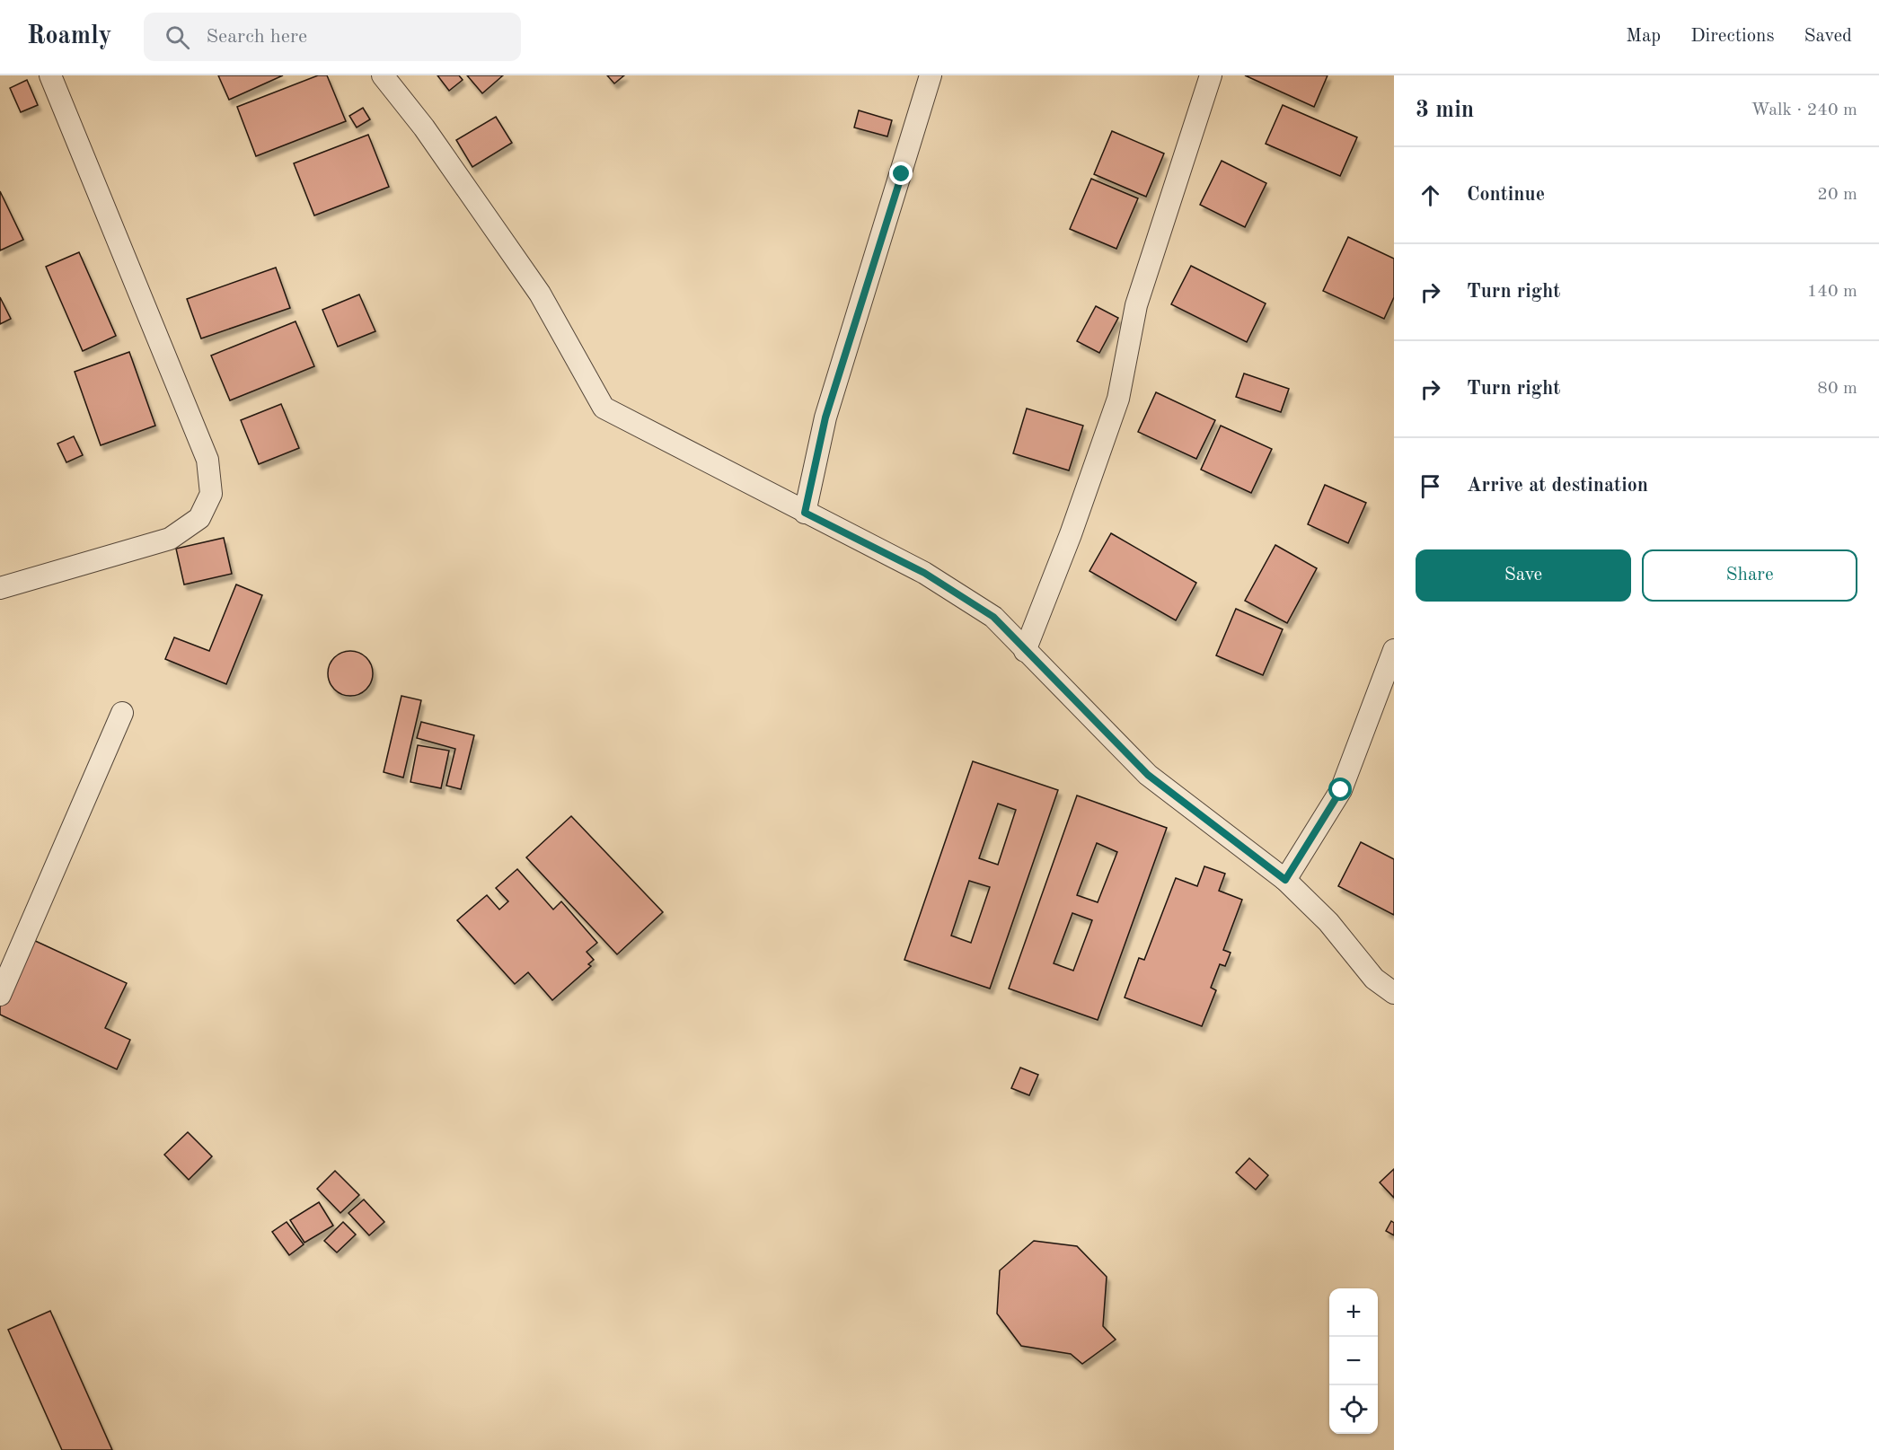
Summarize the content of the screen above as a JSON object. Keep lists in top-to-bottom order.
{
  "page": {
    "header": "Roamly",
    "search": "Search here",
    "nav": ["Map", "Directions", "Saved"],
    "heading": ["3 min", "Walk · 240 m"],
    "list": [
      ["Continue", "20 m"],
      ["Turn right", "140 m"],
      ["Turn right", "80 m"],
      "Arrive at destination"
    ],
    "buttons": ["Save", "Share"],
    "map_buttons": ["+", "−"]
  }
}
